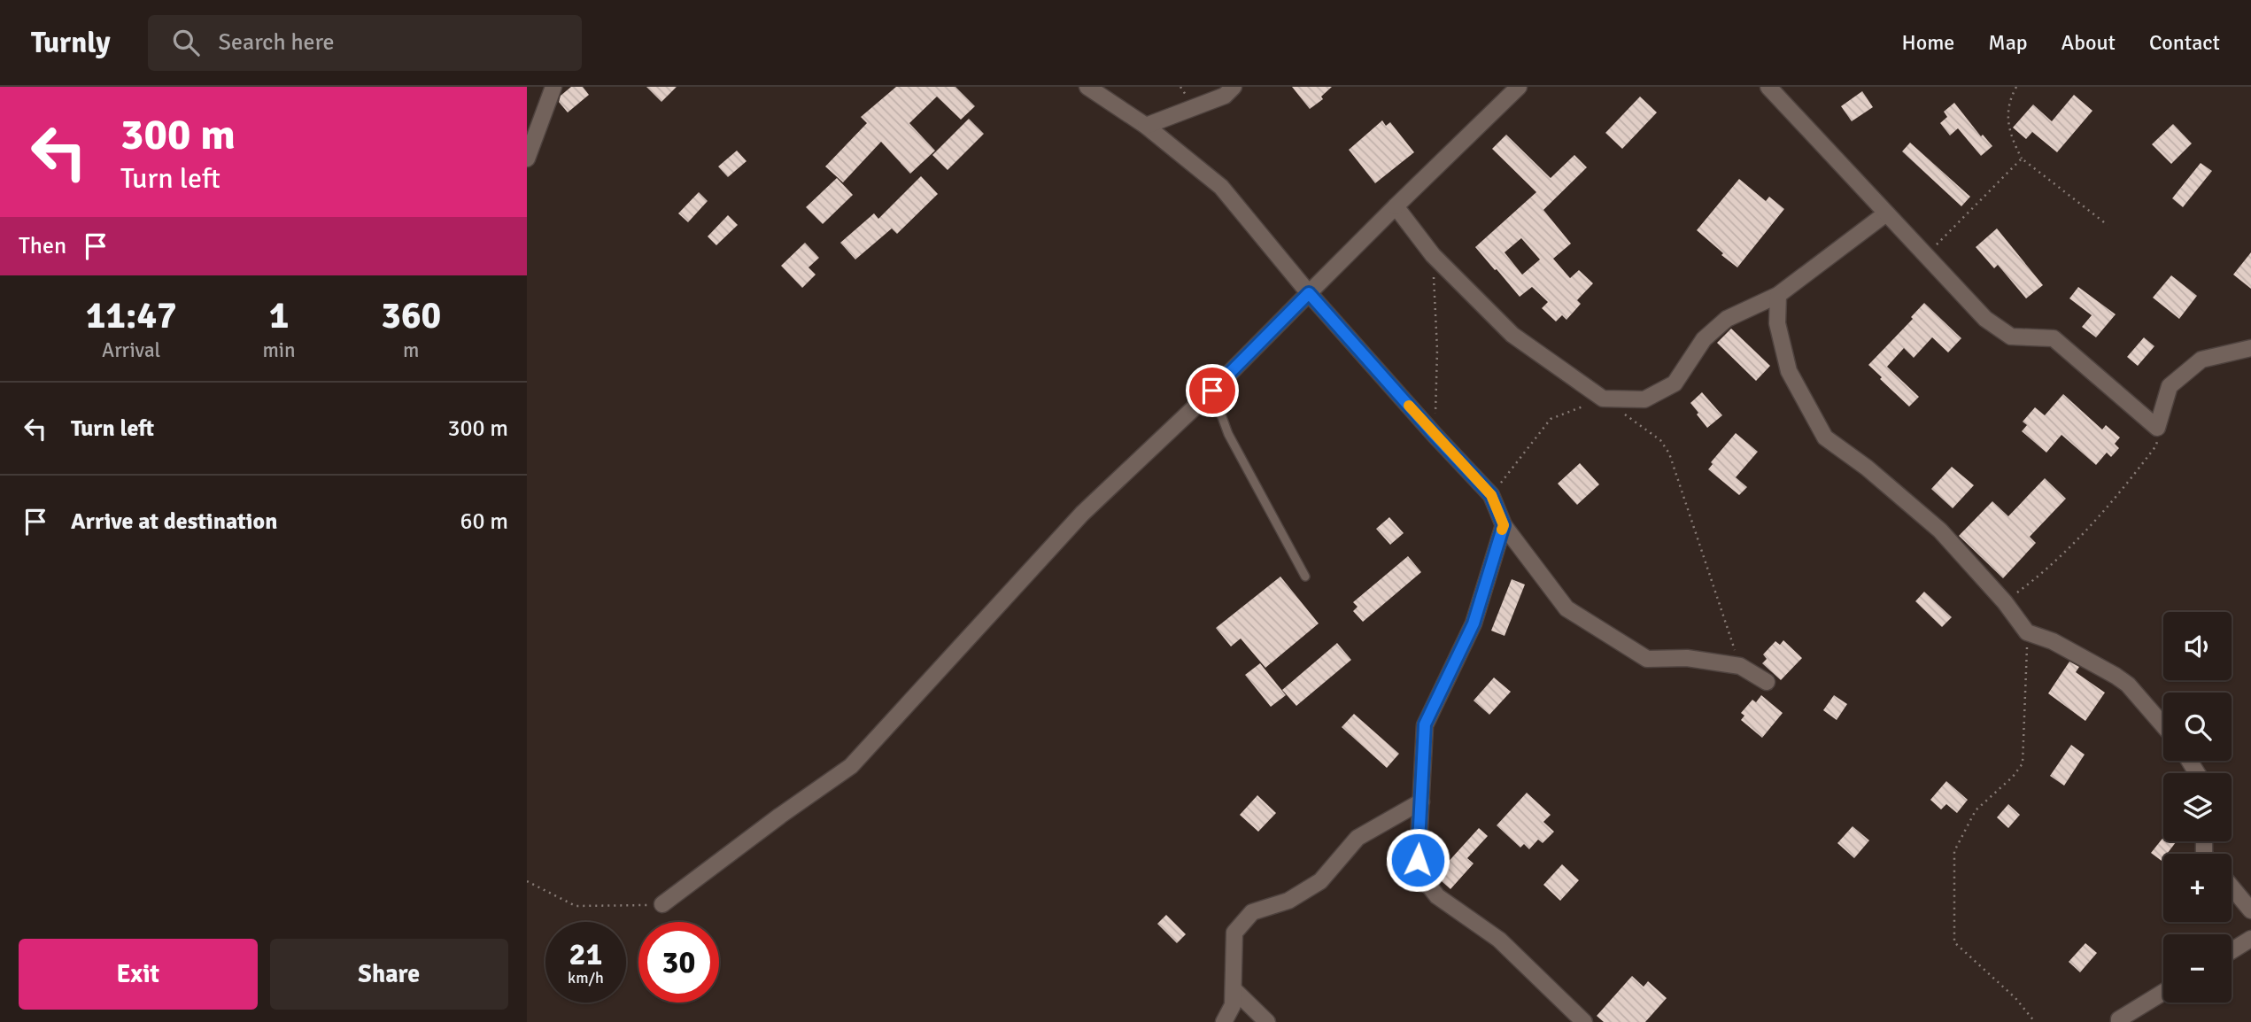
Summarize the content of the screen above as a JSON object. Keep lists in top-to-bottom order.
{
  "page": {
    "header": "Turnly",
    "search": "Search here",
    "nav": [
      "Home",
      "Map",
      "About",
      "Contact"
    ],
    "turn": ["300 m", "Turn left"],
    "then": "Then",
    "eta": [
      "11:47",
      "Arrival",
      "1",
      "min",
      "360",
      "m"
    ],
    "list": [
      {
        "name": "Turn left",
        "value": "300 m"
      },
      {
        "name": "Arrive at destination",
        "value": "60 m"
      }
    ],
    "map_buttons": ["+", "−"],
    "speed": "21 km/h",
    "limit": "30",
    "buttons": ["Exit", "Share"]
  }
}
